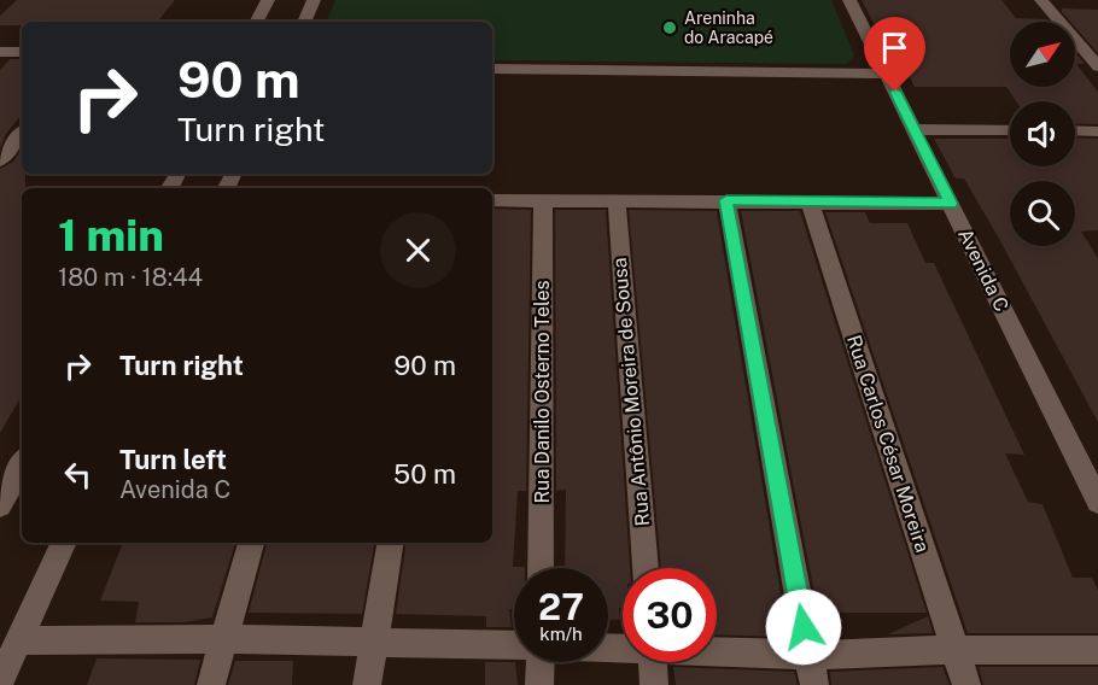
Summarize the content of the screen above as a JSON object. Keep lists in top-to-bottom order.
{
  "streets": {
    "street": [
      "Avenida C",
      "Rua Danilo Osterno Teles",
      "Rua Antônio Moreira de Sousa",
      "Rua Carlos César Moreira"
    ]
  },
  "places": ["Areninha do Aracapé"],
  "north": "top right",
  "page": {
    "turn": ["90 m", "Turn right"],
    "heading": ["1 min", "180 m · 18:44"],
    "list": [
      {
        "name": "Turn right",
        "value": "90 m"
      },
      {
        "name": "Turn left",
        "note": "Avenida C",
        "value": "50 m"
      }
    ],
    "speed": "27 km/h",
    "limit": "30"
  }
}
